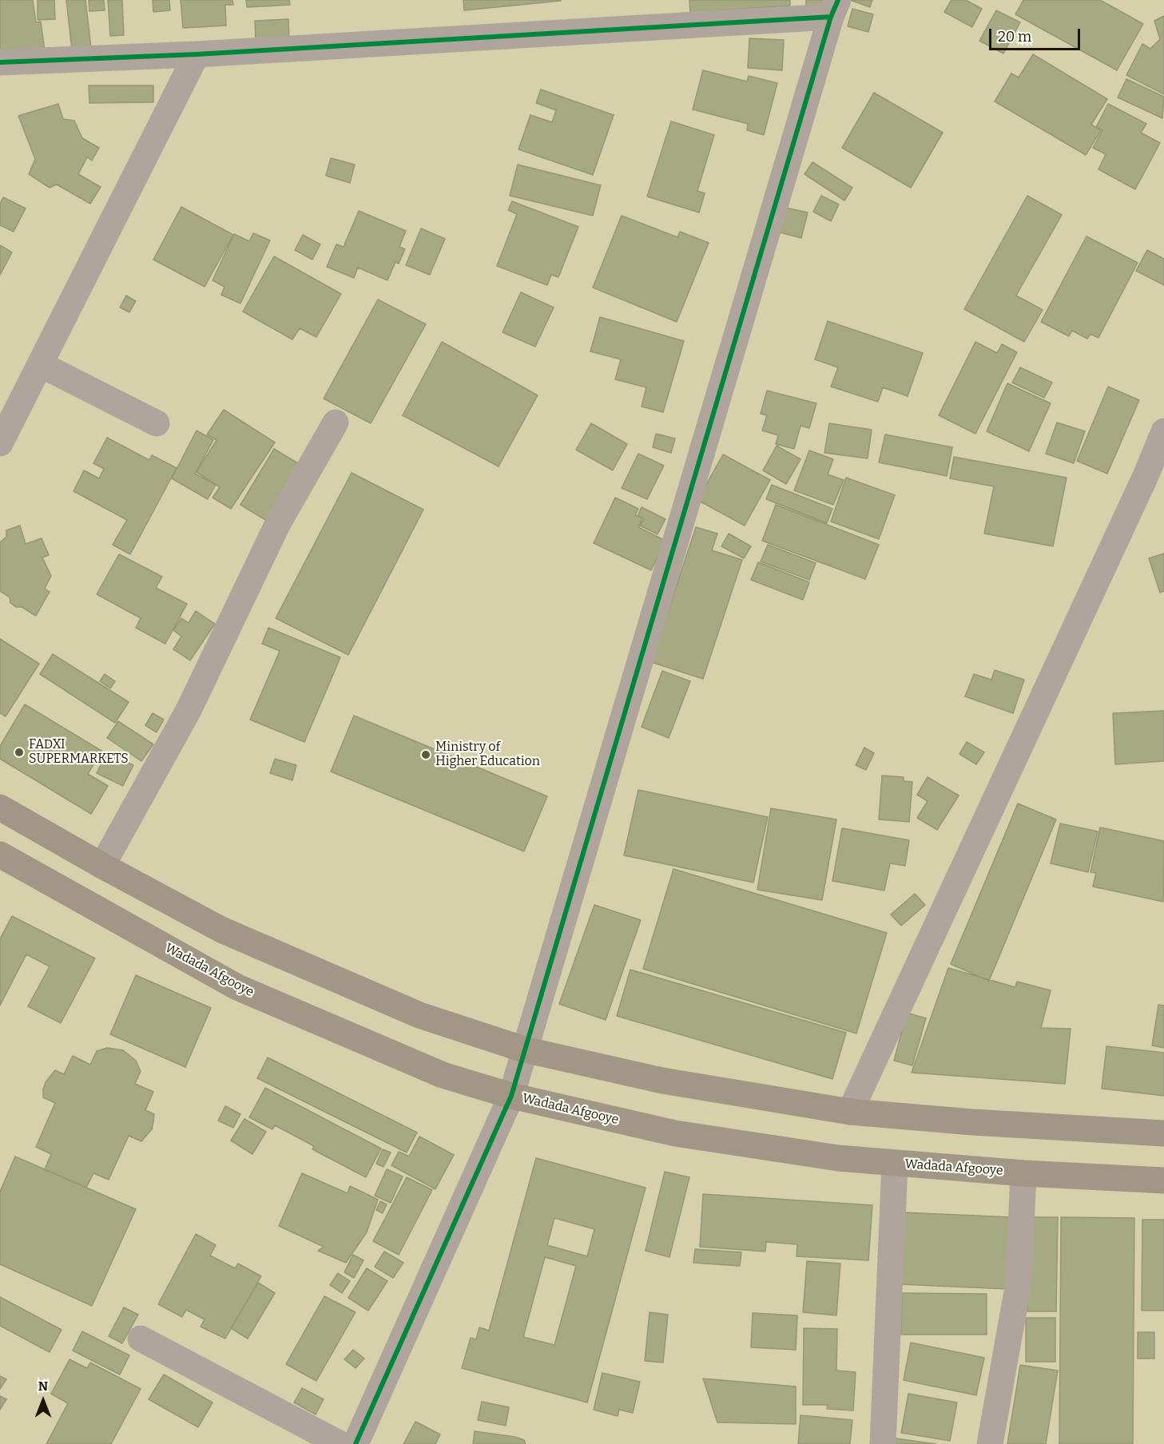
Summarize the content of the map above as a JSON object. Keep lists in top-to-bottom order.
{
  "streets": {
    "highway": ["Wadada Afgooye"]
  },
  "places": ["FADXI SUPERMARKETS", "Ministry of Higher Education"],
  "scale_bar": "20 m",
  "north": "top"
}
